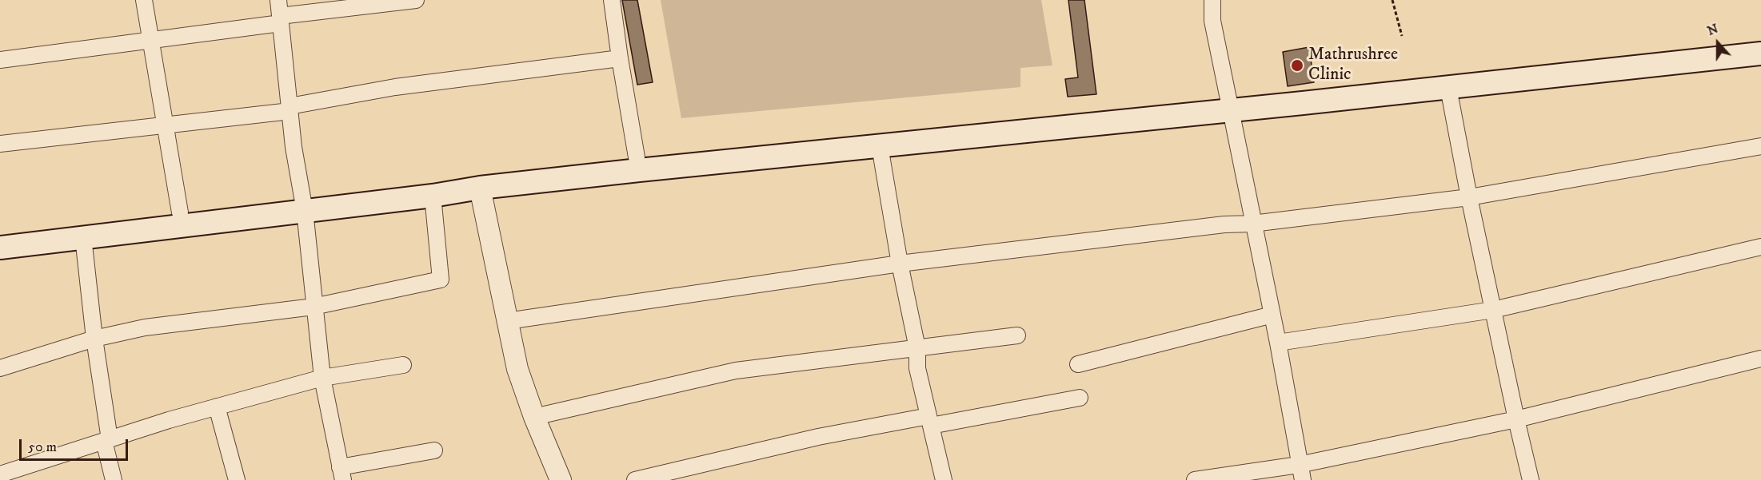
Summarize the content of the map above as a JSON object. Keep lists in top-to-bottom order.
{
  "places": ["Mathrushree Clinic"],
  "scale_bar": "50 m",
  "north": "top"
}
